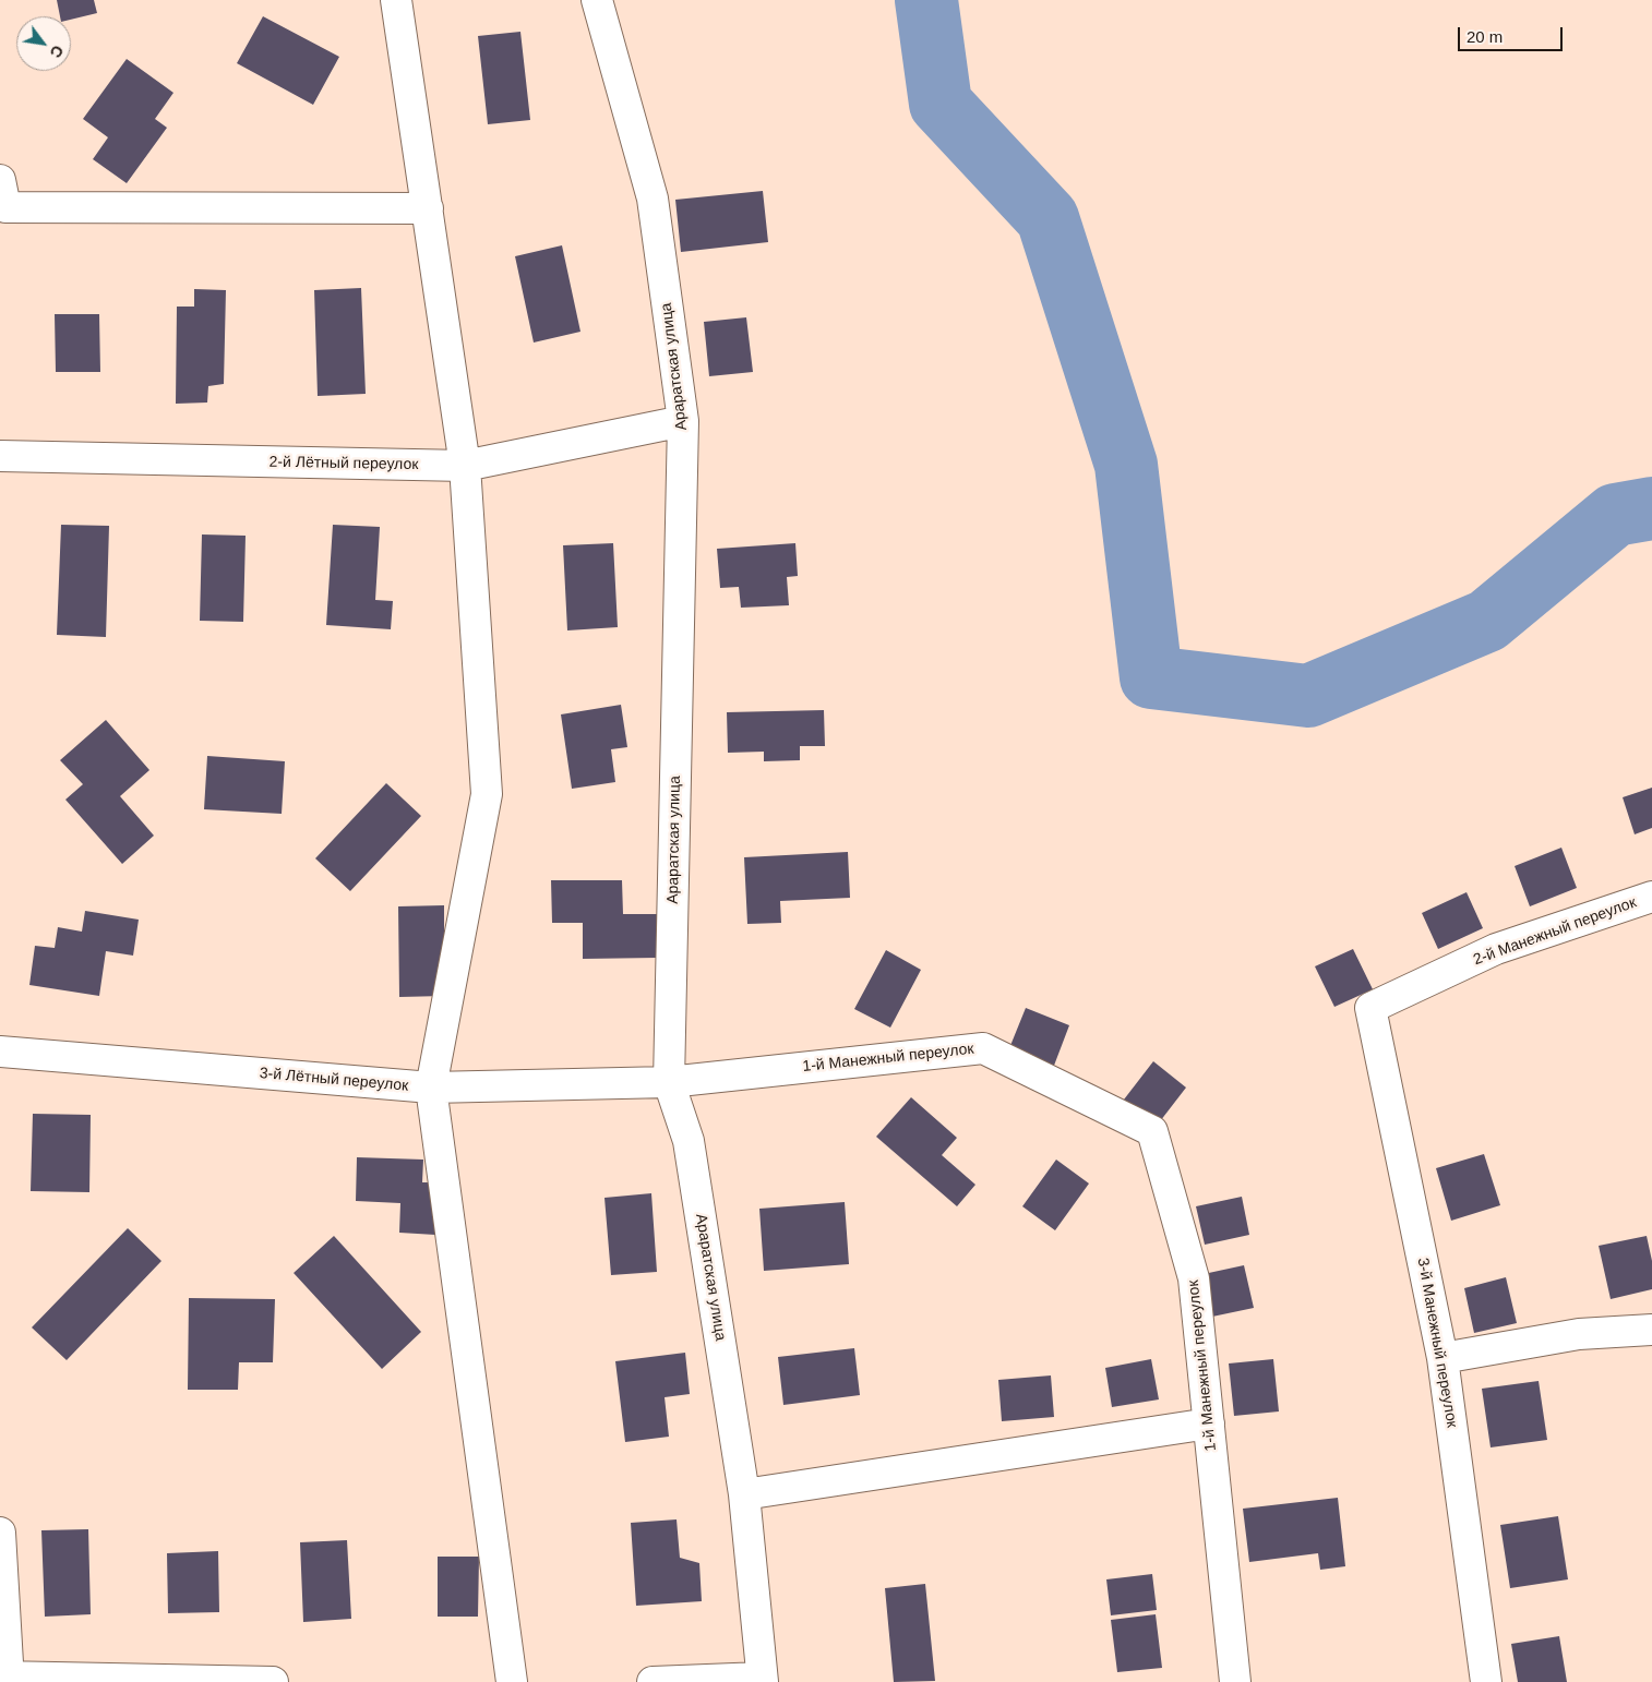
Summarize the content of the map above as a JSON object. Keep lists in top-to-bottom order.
{
  "streets": {
    "street": [
      "Араратская улица",
      "2-й Лётный переулок",
      "2-й Манежный переулок",
      "1-й Манежный переулок",
      "3-й Лётный переулок",
      "3-й Манежный переулок"
    ]
  },
  "crossings": [
    ["Араратская улица", "2-й Лётный переулок"],
    ["Араратская улица", "1-й Манежный переулок"],
    ["Араратская улица", "3-й Лётный переулок"],
    ["2-й Манежный переулок", "3-й Манежный переулок"],
    ["1-й Манежный переулок", "3-й Лётный переулок"]
  ],
  "scale_bar": "20 m",
  "north": "bottom right"
}
